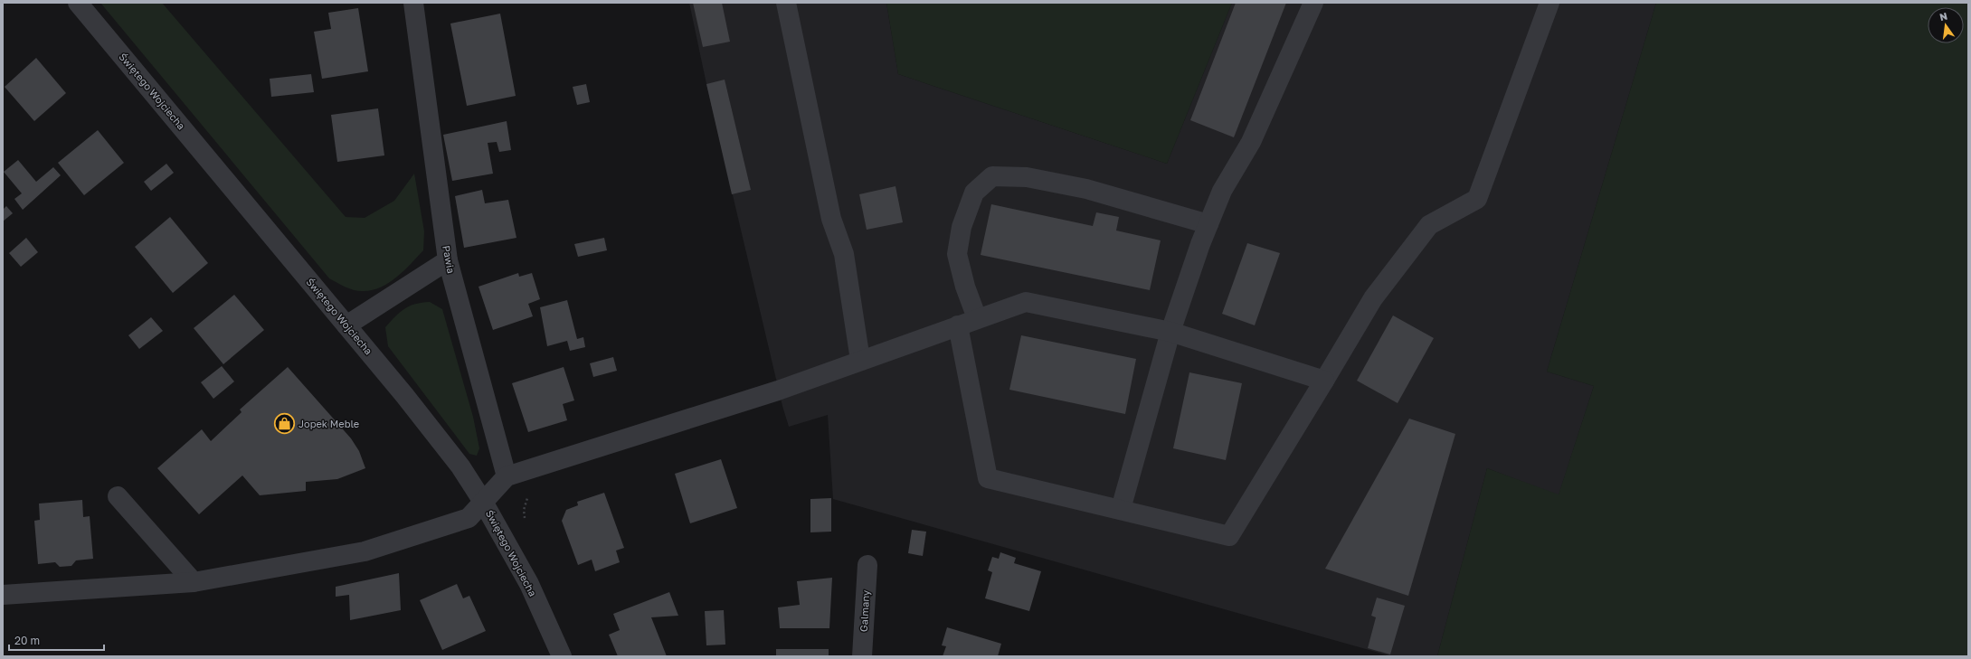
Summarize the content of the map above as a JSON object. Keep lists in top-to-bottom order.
{
  "streets": {
    "street": ["Świętego Wojciecha", "Pawia", "Galmany"]
  },
  "places": {
    "shop": ["Jopek Meble"]
  },
  "scale_bar": "20 m",
  "north": "top"
}
